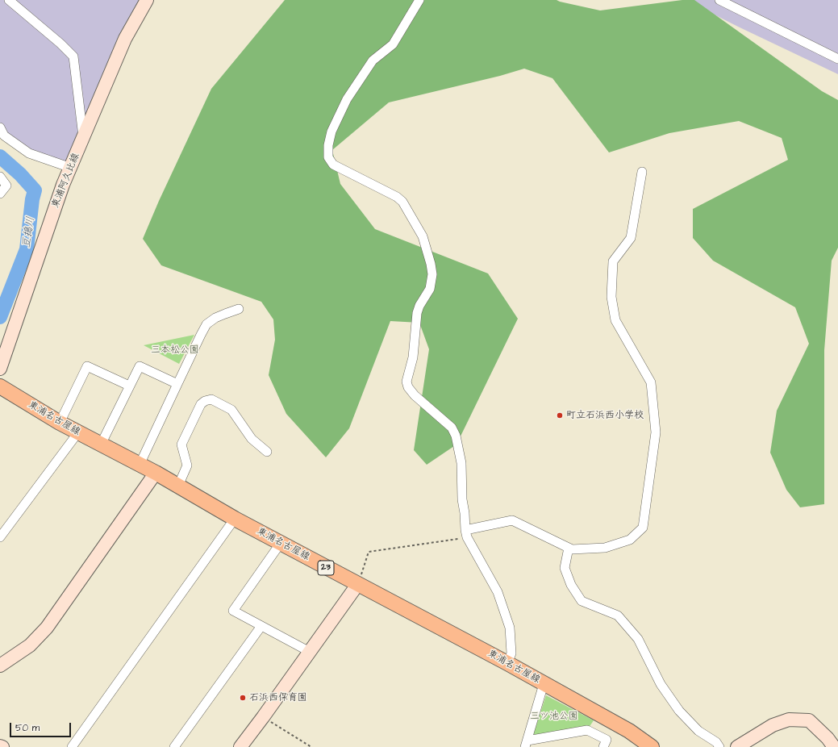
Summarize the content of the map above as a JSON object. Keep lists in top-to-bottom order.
{
  "streets": {
    "main road": ["東浦名古屋線", "23"],
    "street": ["東浦阿久比線"]
  },
  "water": ["豆搗川"],
  "parks": ["三本松公園", "三ツ池公園"],
  "places": ["町立石浜西小学校", "石浜西保育園"],
  "scale_bar": "50 m"
}
